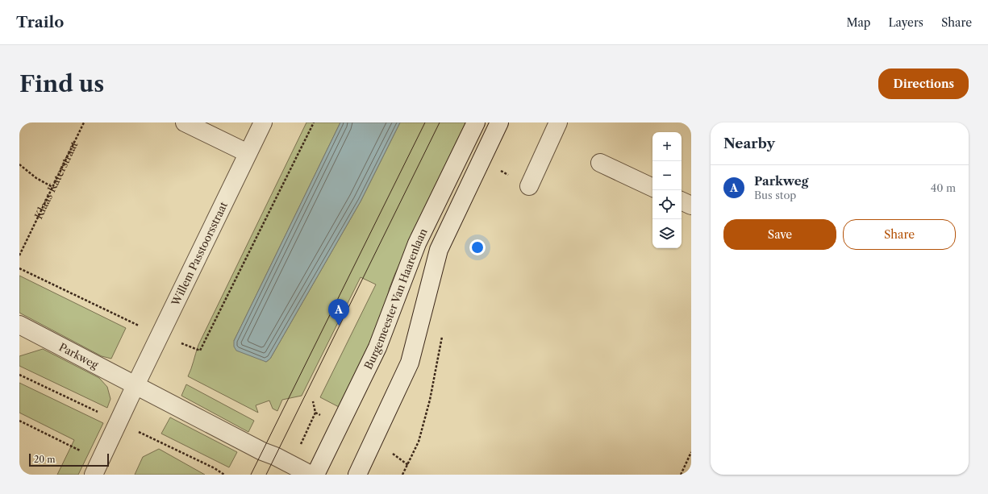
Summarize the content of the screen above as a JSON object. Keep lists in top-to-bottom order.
{
  "streets": {
    "street": ["Willem Passtoorsstraat", "Burgemeester Van Haarenlaan", "Parkweg"],
    "path": ["Klaas Katerstraat"]
  },
  "crossings": [
    ["Willem Passtoorsstraat", "Parkweg"]
  ],
  "scale_bar": "20 m",
  "page": {
    "header": "Trailo",
    "nav": ["Map", "Layers", "Share"],
    "buttons": [
      "Directions",
      ["Save", "Share"]
    ],
    "title": "Find us",
    "heading": "Nearby",
    "map_buttons": ["+", "−"],
    "list": [
      {
        "mark": "A",
        "name": "Parkweg",
        "note": "Bus stop",
        "value": "40 m"
      }
    ],
    "pins": "A",
    "scale": "20 m"
  }
}
